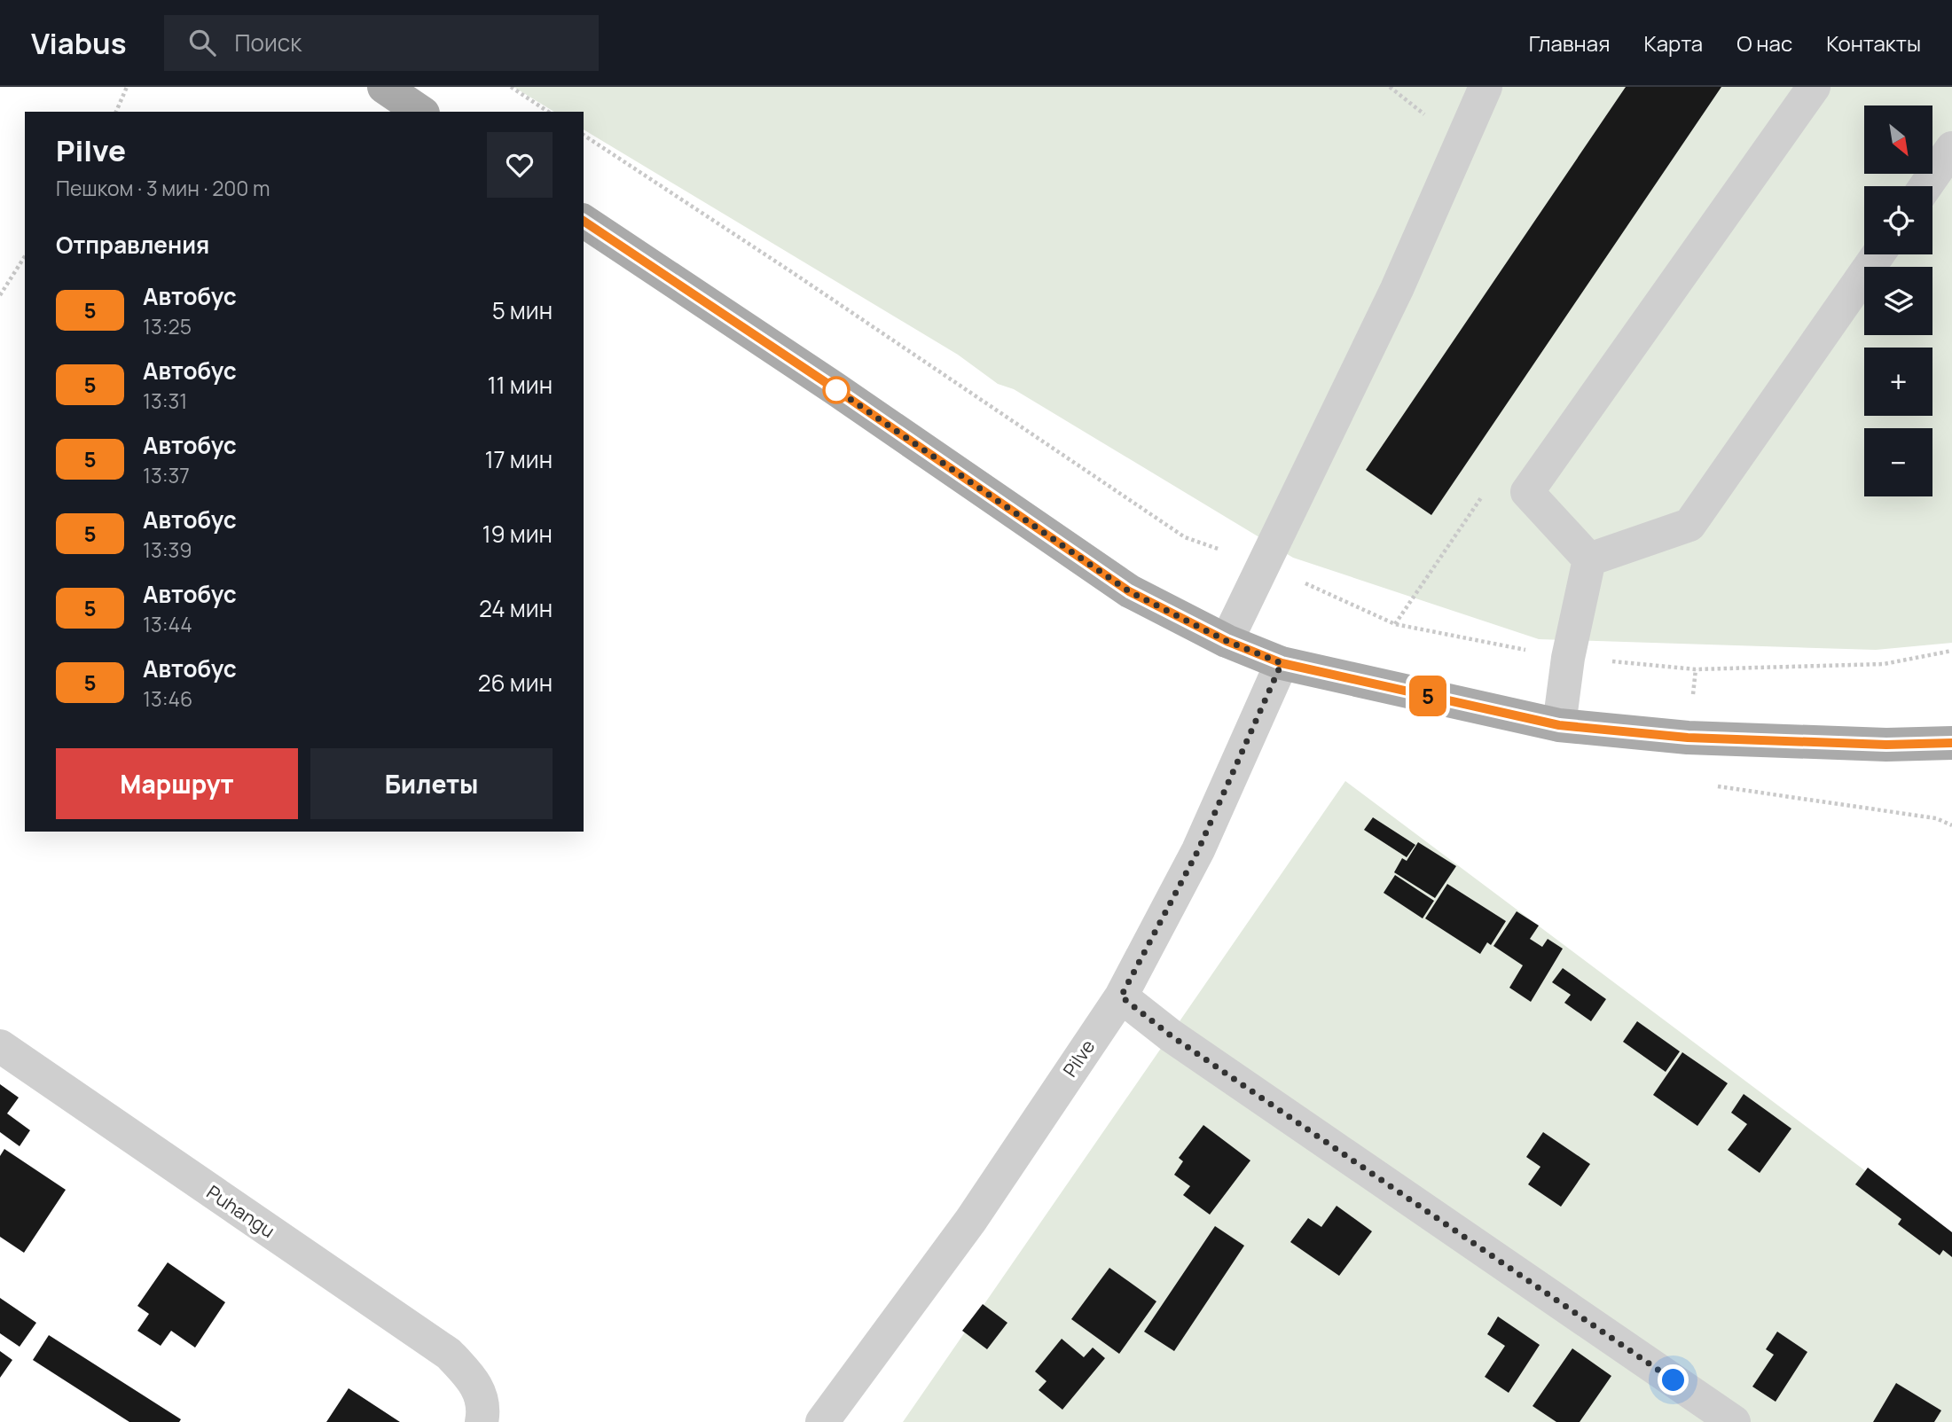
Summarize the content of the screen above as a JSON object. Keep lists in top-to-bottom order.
{
  "streets": {
    "street": ["Pilve", "Puhangu"]
  },
  "lines": ["bus line 5"],
  "north": "bottom right",
  "page": {
    "header": "Viabus",
    "search": "Поиск",
    "nav": [
      "Главная",
      "Карта",
      "О нас",
      "Контакты"
    ],
    "on_map": "5",
    "map_buttons": ["+", "−"],
    "heading": [
      ["Pilve", "Пешком · 3 мин · 200 m"],
      "Отправления"
    ],
    "list": [
      {
        "mark": "5",
        "name": "Автобус",
        "note": "13:25",
        "value": "5 мин"
      },
      {
        "mark": "5",
        "name": "Автобус",
        "note": "13:31",
        "value": "11 мин"
      },
      {
        "mark": "5",
        "name": "Автобус",
        "note": "13:37",
        "value": "17 мин"
      },
      {
        "mark": "5",
        "name": "Автобус",
        "note": "13:39",
        "value": "19 мин"
      },
      {
        "mark": "5",
        "name": "Автобус",
        "note": "13:44",
        "value": "24 мин"
      },
      {
        "mark": "5",
        "name": "Автобус",
        "note": "13:46",
        "value": "26 мин"
      }
    ],
    "buttons": ["Маршрут", "Билеты"]
  }
}
